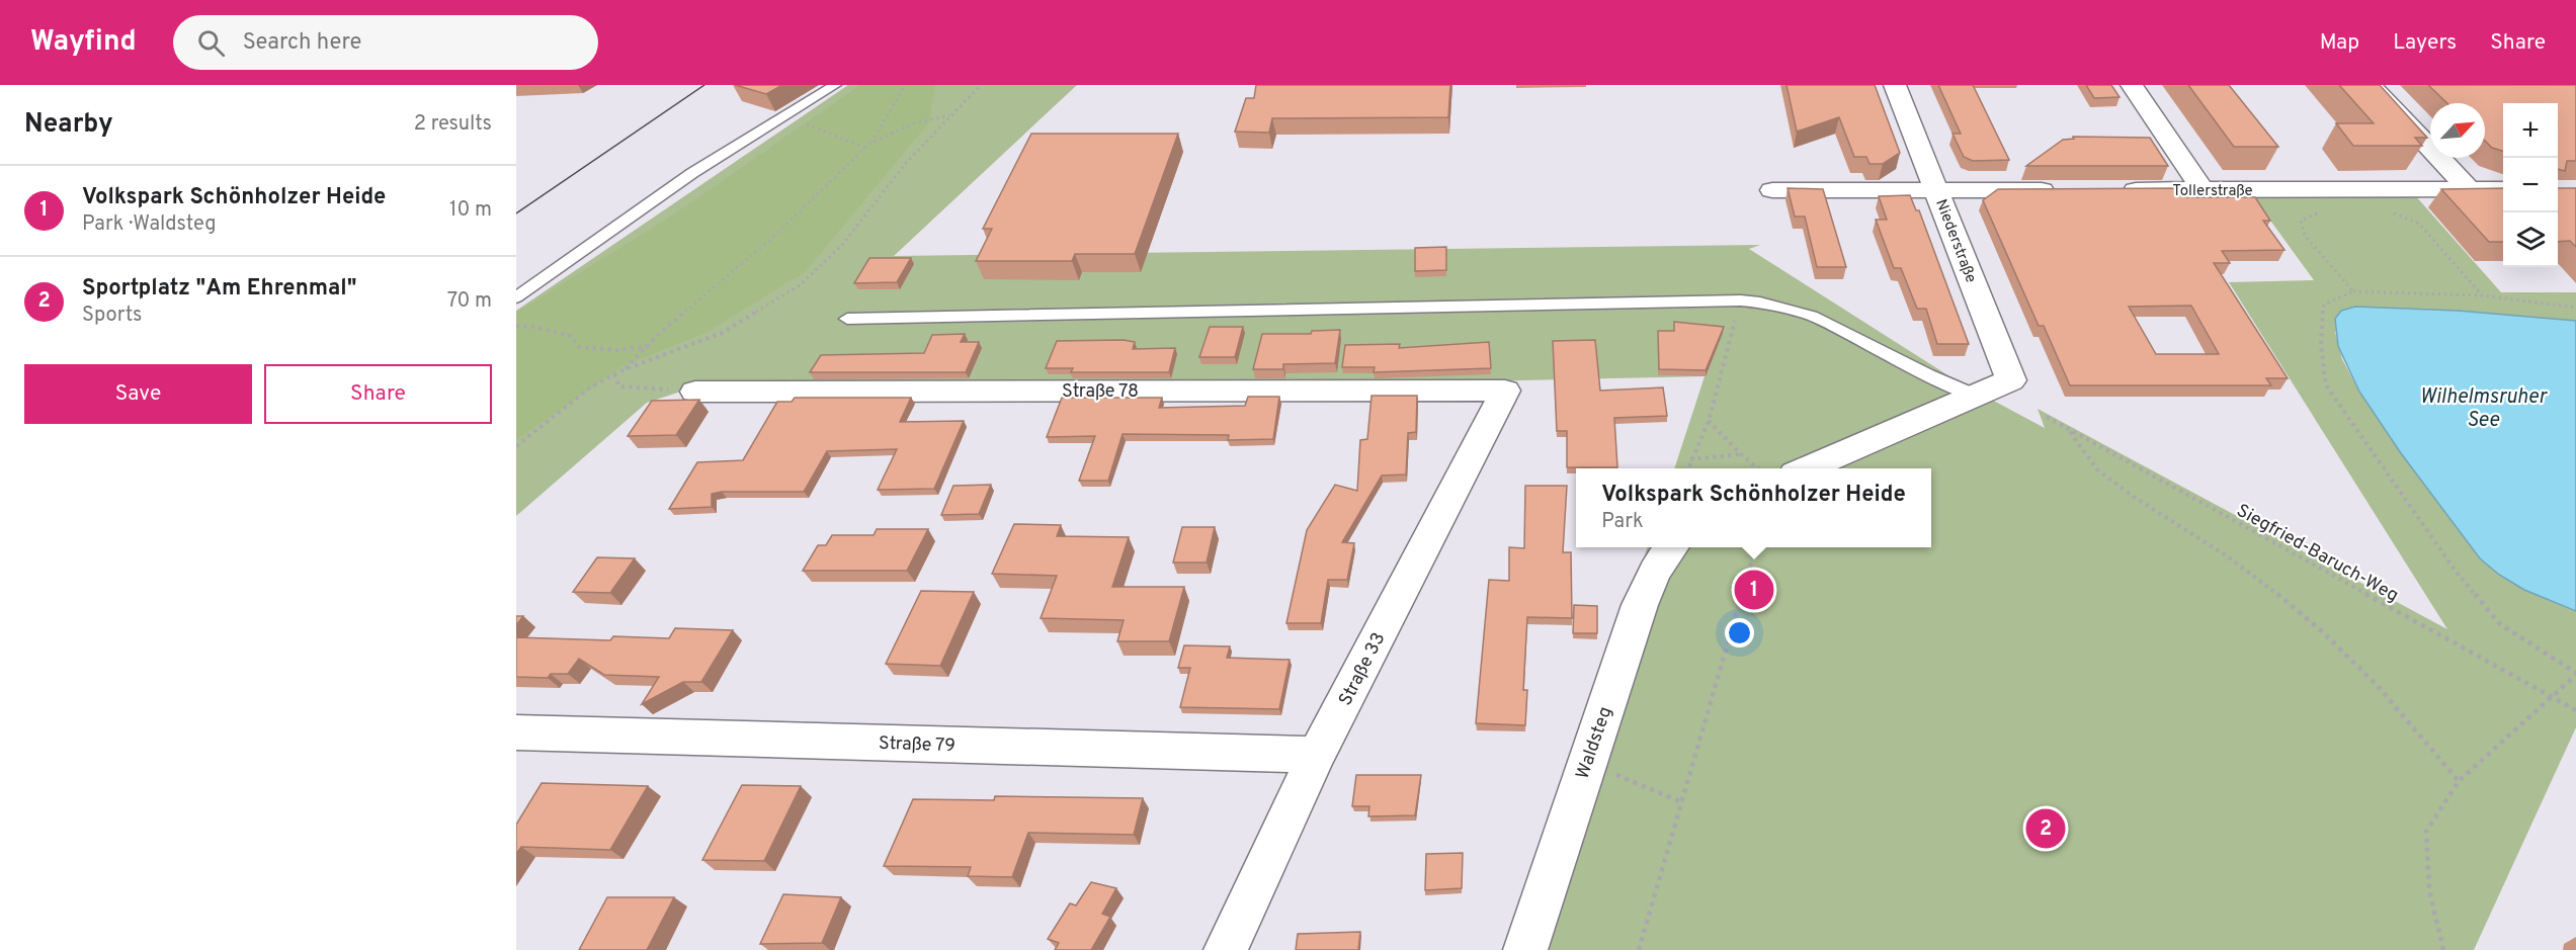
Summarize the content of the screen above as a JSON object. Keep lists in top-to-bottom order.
{
  "streets": {
    "street": [
      "Tollerstraße",
      "Niederstraße",
      "Straße 78",
      "Straße 33",
      "Waldsteg",
      "Straße 79"
    ],
    "path": ["Siegfried-Baruch-Weg"]
  },
  "crossings": [
    ["Straße 78", "Straße 33"],
    ["Straße 33", "Straße 79"]
  ],
  "water": ["Wilhelmsruher See"],
  "north": "top right",
  "page": {
    "header": "Wayfind",
    "search": "Search here",
    "nav": ["Map", "Layers", "Share"],
    "heading": ["Nearby", "2 results"],
    "map_buttons": ["+", "−"],
    "list": [
      {
        "mark": "1",
        "name": "Volkspark Schönholzer Heide",
        "note": "Park · Waldsteg",
        "value": "10 m"
      },
      {
        "mark": "2",
        "name": "Sportplatz \"Am Ehrenmal\"",
        "note": "Sports",
        "value": "70 m"
      }
    ],
    "buttons": ["Save", "Share"],
    "popup": ["Volkspark Schönholzer Heide", "Park"],
    "pins": ["1", "2"]
  }
}
